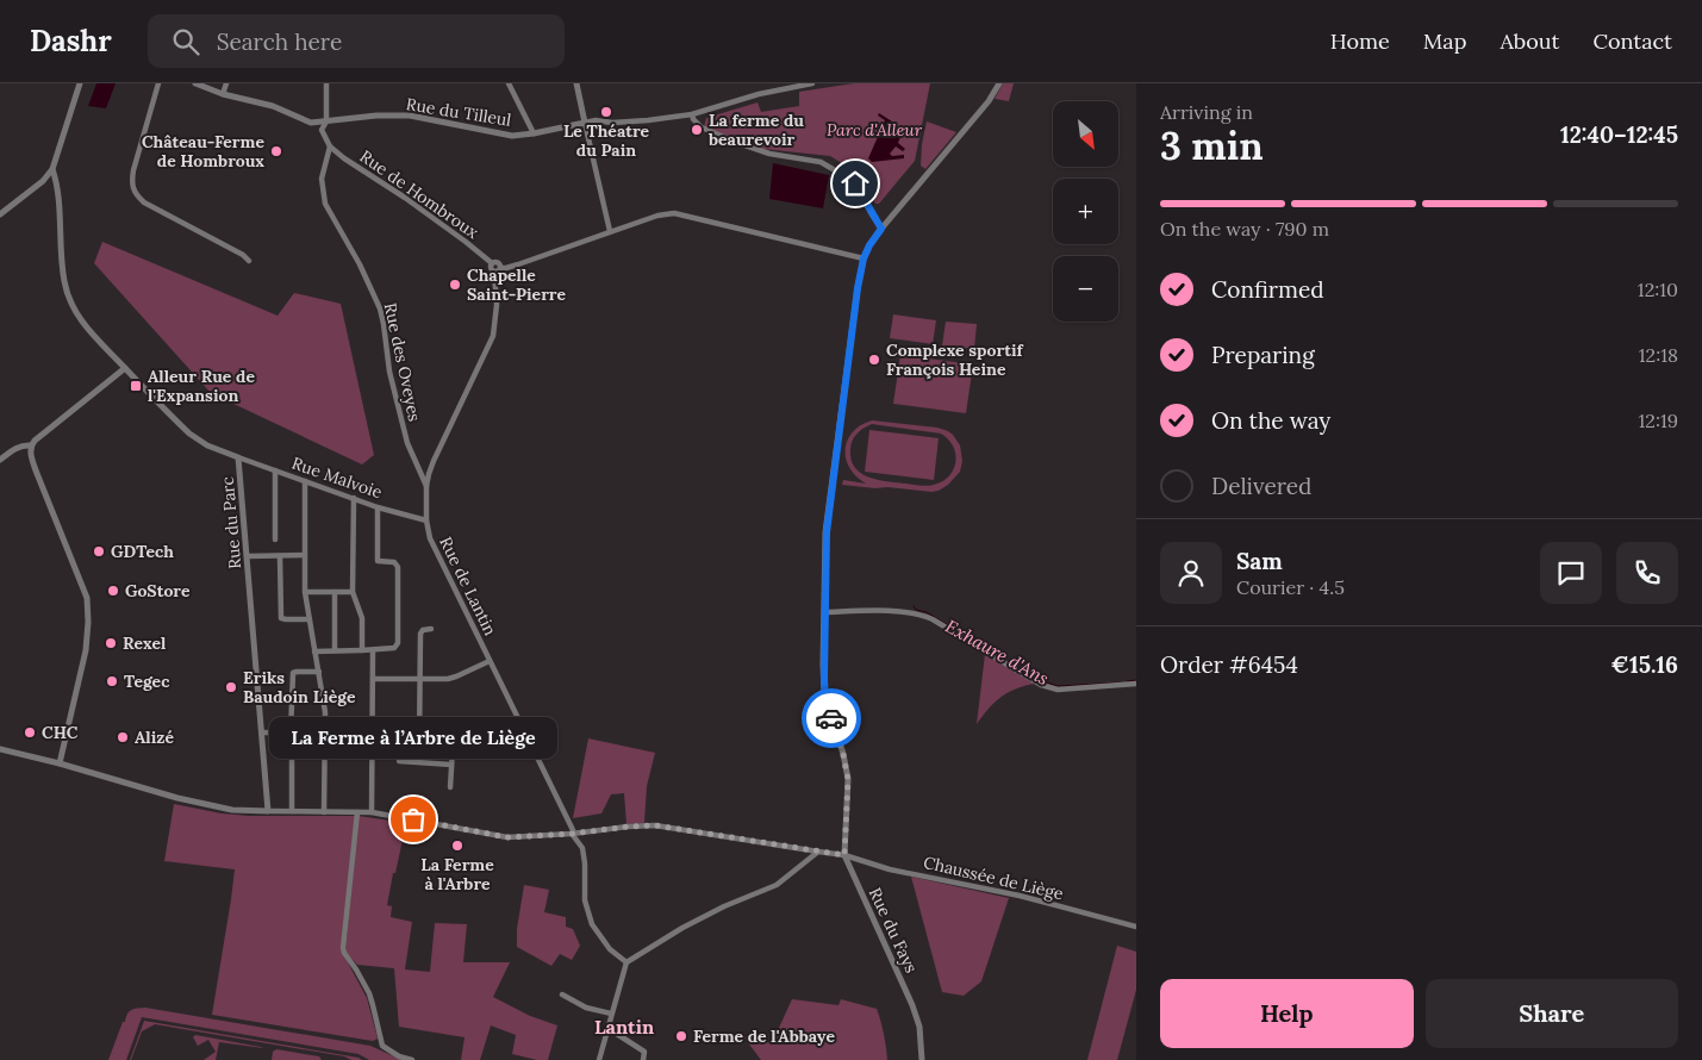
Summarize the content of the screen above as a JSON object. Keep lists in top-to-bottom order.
{
  "streets": {
    "street": [
      "Rue du Tilleul",
      "Rue de Hombroux",
      "Rue des Oveyes",
      "Rue Malvoie",
      "Rue du Parc",
      "Rue de Lantin",
      "Chaussée de Liège",
      "Rue du Fays"
    ]
  },
  "crossings": [
    ["Rue du Tilleul", "Rue des Oveyes"],
    ["Rue de Hombroux", "Rue des Oveyes"],
    ["Rue de Hombroux", "Rue de Lantin"],
    ["Rue des Oveyes", "Rue de Lantin"],
    ["Rue Malvoie", "Rue du Parc"],
    ["Rue Malvoie", "Rue de Lantin"],
    ["Rue du Parc", "Chaussée de Liège"],
    ["Rue de Lantin", "Chaussée de Liège"],
    ["Chaussée de Liège", "Rue du Fays"]
  ],
  "districts": ["Lantin"],
  "water": ["Exhaure d'Ans"],
  "parks": ["Parc d'Alleur"],
  "places": {
    "other": [
      "Le Théatre du Pain",
      "La ferme du beaurevoir",
      "Château-Ferme de Hombroux",
      "Chapelle Saint-Pierre",
      "Complexe sportif François Heine",
      "GDTech",
      "GoStore",
      "Rexel",
      "Tegec",
      "Eriks Baudoin Liège",
      "CHC",
      "Alizé",
      "La Ferme à l’Arbre de Liège",
      "La Ferme à l'Arbre",
      "Ferme de l'Abbaye"
    ],
    "transit": ["Alleur Rue de l'Expansion"]
  },
  "north": "bottom right",
  "page": {
    "header": "Dashr",
    "search": "Search here",
    "nav": [
      "Home",
      "Map",
      "About",
      "Contact"
    ],
    "heading": ["3 min", "Arriving in", "12:40–12:45"],
    "panel": [
      "Sam",
      "Courier · 4.5",
      "Order #6454",
      "€15.16"
    ],
    "map_buttons": ["+", "−"],
    "bar": "On the way · 790 m",
    "list": [
      ["Confirmed", "12:10"],
      ["Preparing", "12:18"],
      ["On the way", "12:19"],
      "Delivered"
    ],
    "bubble": "La Ferme à l’Arbre de Liège",
    "buttons": ["Help", "Share"]
  }
}
